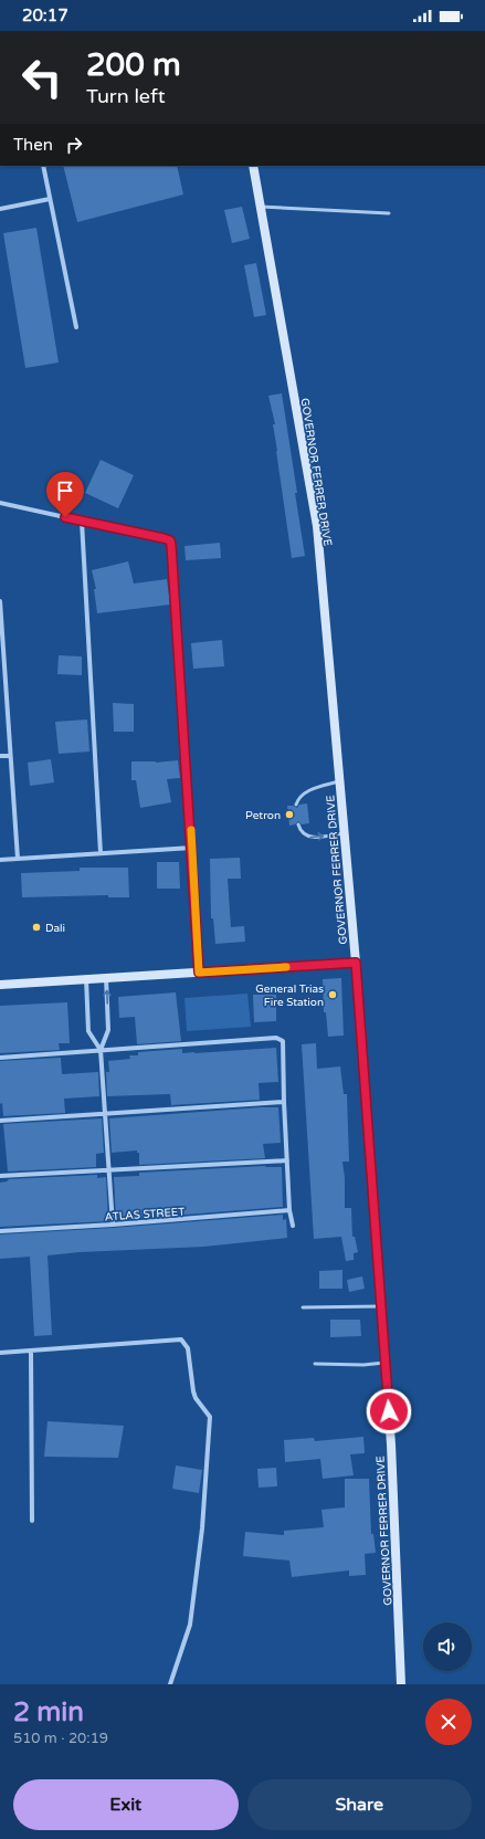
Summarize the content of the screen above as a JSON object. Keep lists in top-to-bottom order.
{
  "streets": {
    "main road": ["GOVERNOR FERRER DRIVE"],
    "street": ["ATLAS STREET"]
  },
  "places": ["Petron", "Dali", "General Trias Fire Station"],
  "page": {
    "status": "20:17",
    "turn": ["200 m", "Turn left"],
    "then": "Then",
    "heading": ["2 min", "510 m · 20:19"],
    "buttons": ["Exit", "Share"]
  }
}
